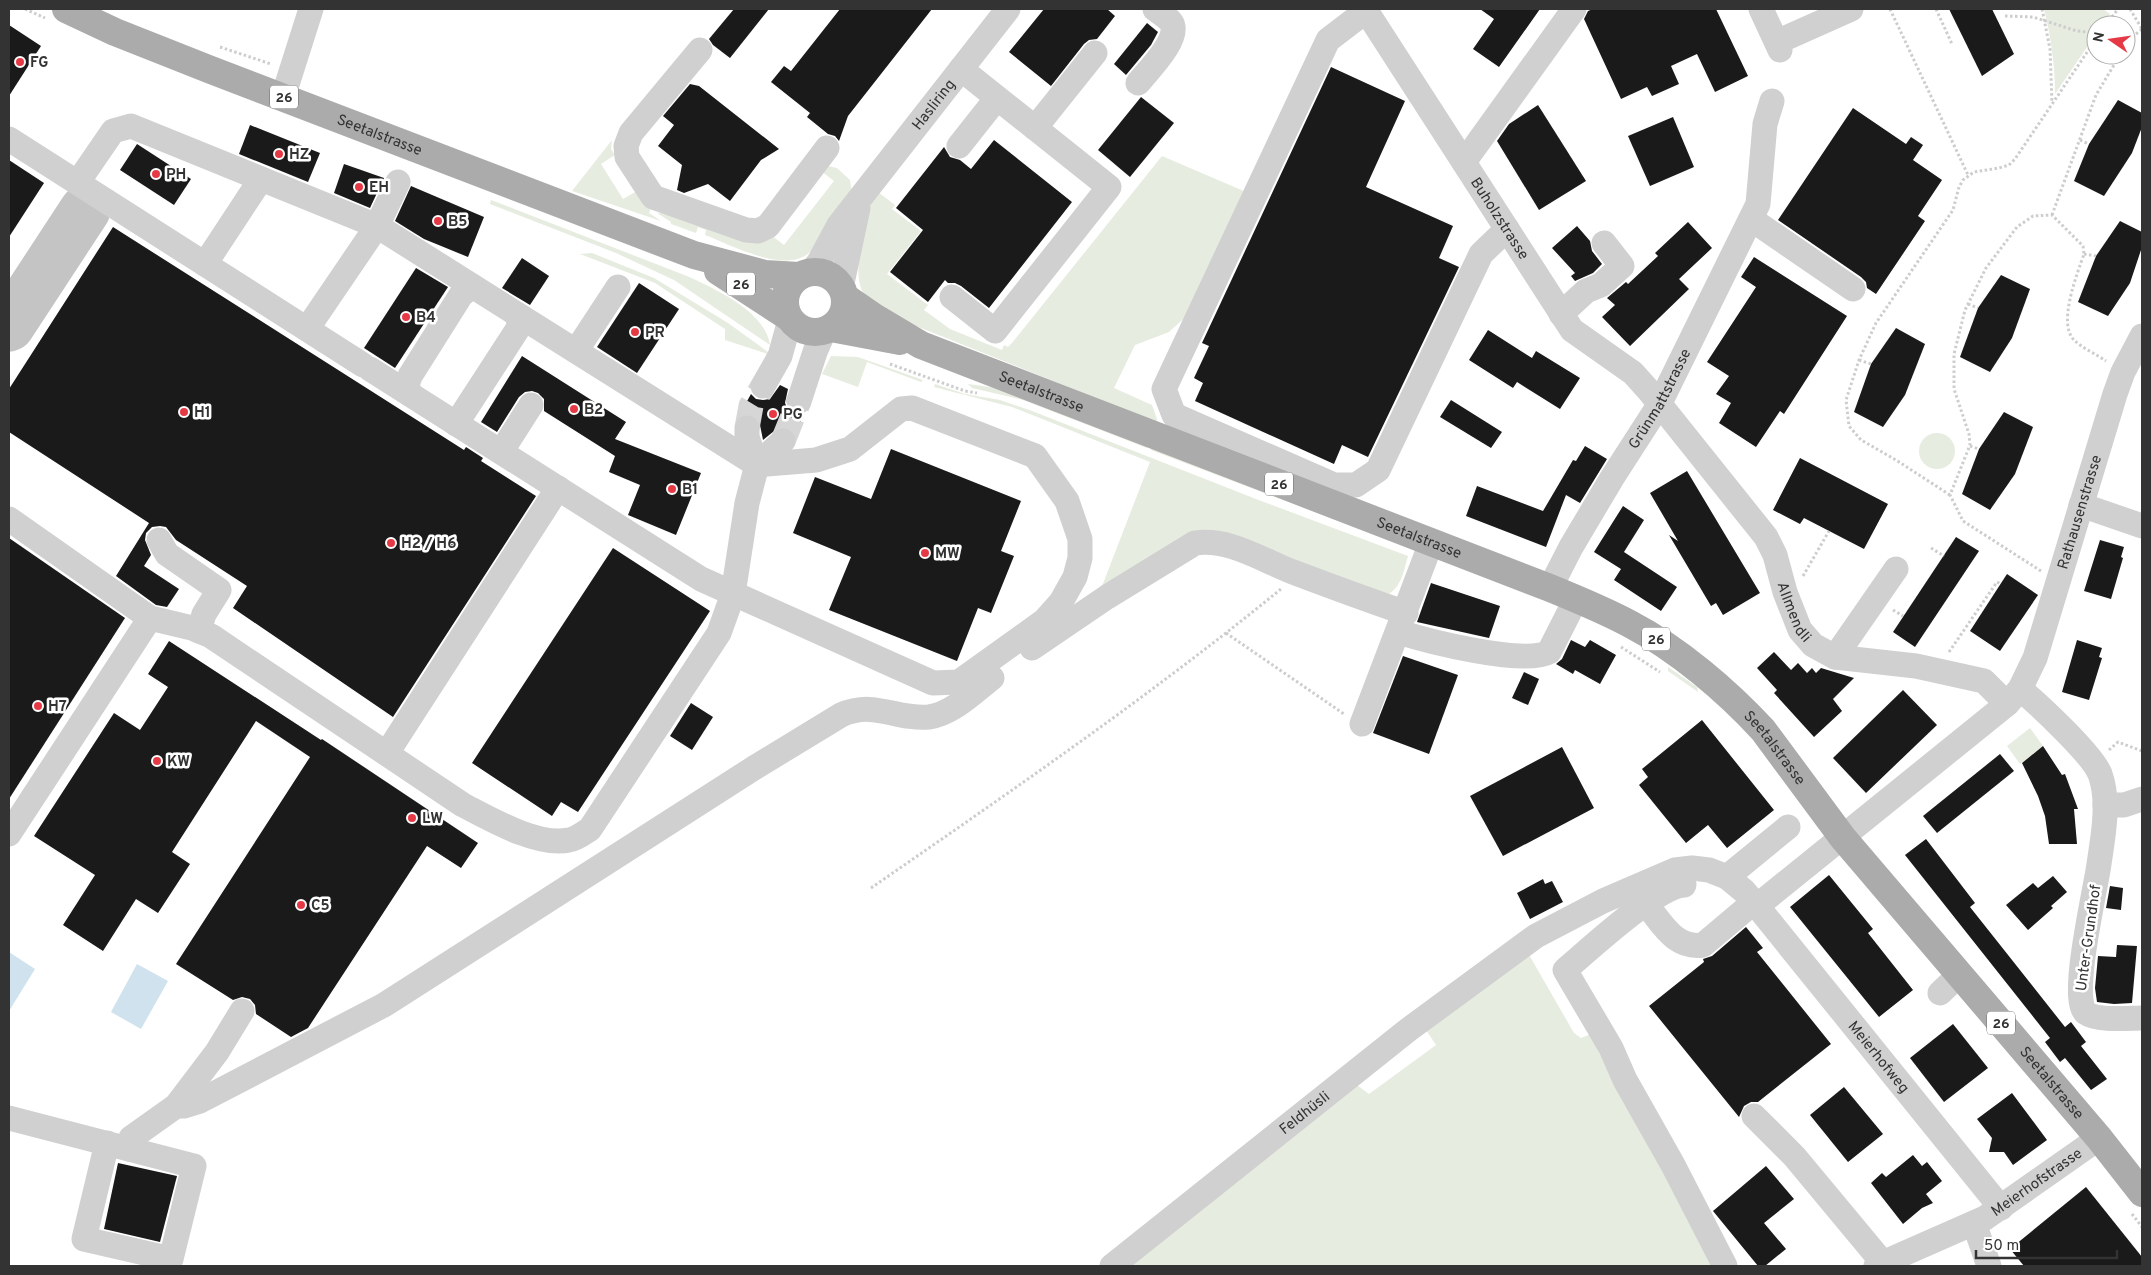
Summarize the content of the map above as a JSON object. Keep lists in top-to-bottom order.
{
  "streets": {
    "main road": ["26", "Seetalstrasse"],
    "street": [
      "Hasliring",
      "Buholzstrasse",
      "Grünmattstrasse",
      "Rathausenstrasse",
      "Allmendli",
      "Unter-Grundhof",
      "Meierhofweg",
      "Feldhüsli",
      "Meierhofstrasse"
    ]
  },
  "crossings": [
    ["Hasliring", "Seetalstrasse"],
    ["Seetalstrasse", "Grünmattstrasse"],
    ["Seetalstrasse", "Rathausenstrasse"],
    ["Seetalstrasse", "Meierhofstrasse"],
    ["Buholzstrasse", "Grünmattstrasse"],
    ["Buholzstrasse", "Allmendli"],
    ["Grünmattstrasse", "Allmendli"],
    ["Rathausenstrasse", "Allmendli"],
    ["Meierhofweg", "Meierhofstrasse"]
  ],
  "places": [
    "FG",
    "HZ",
    "PH",
    "EH",
    "B5",
    "B4",
    "PR",
    "B2",
    "H1",
    "PG",
    "B1",
    "H2 / H6",
    "MW",
    "H7",
    "KW",
    "LW",
    "C5"
  ],
  "scale_bar": "50 m",
  "north": "left"
}
